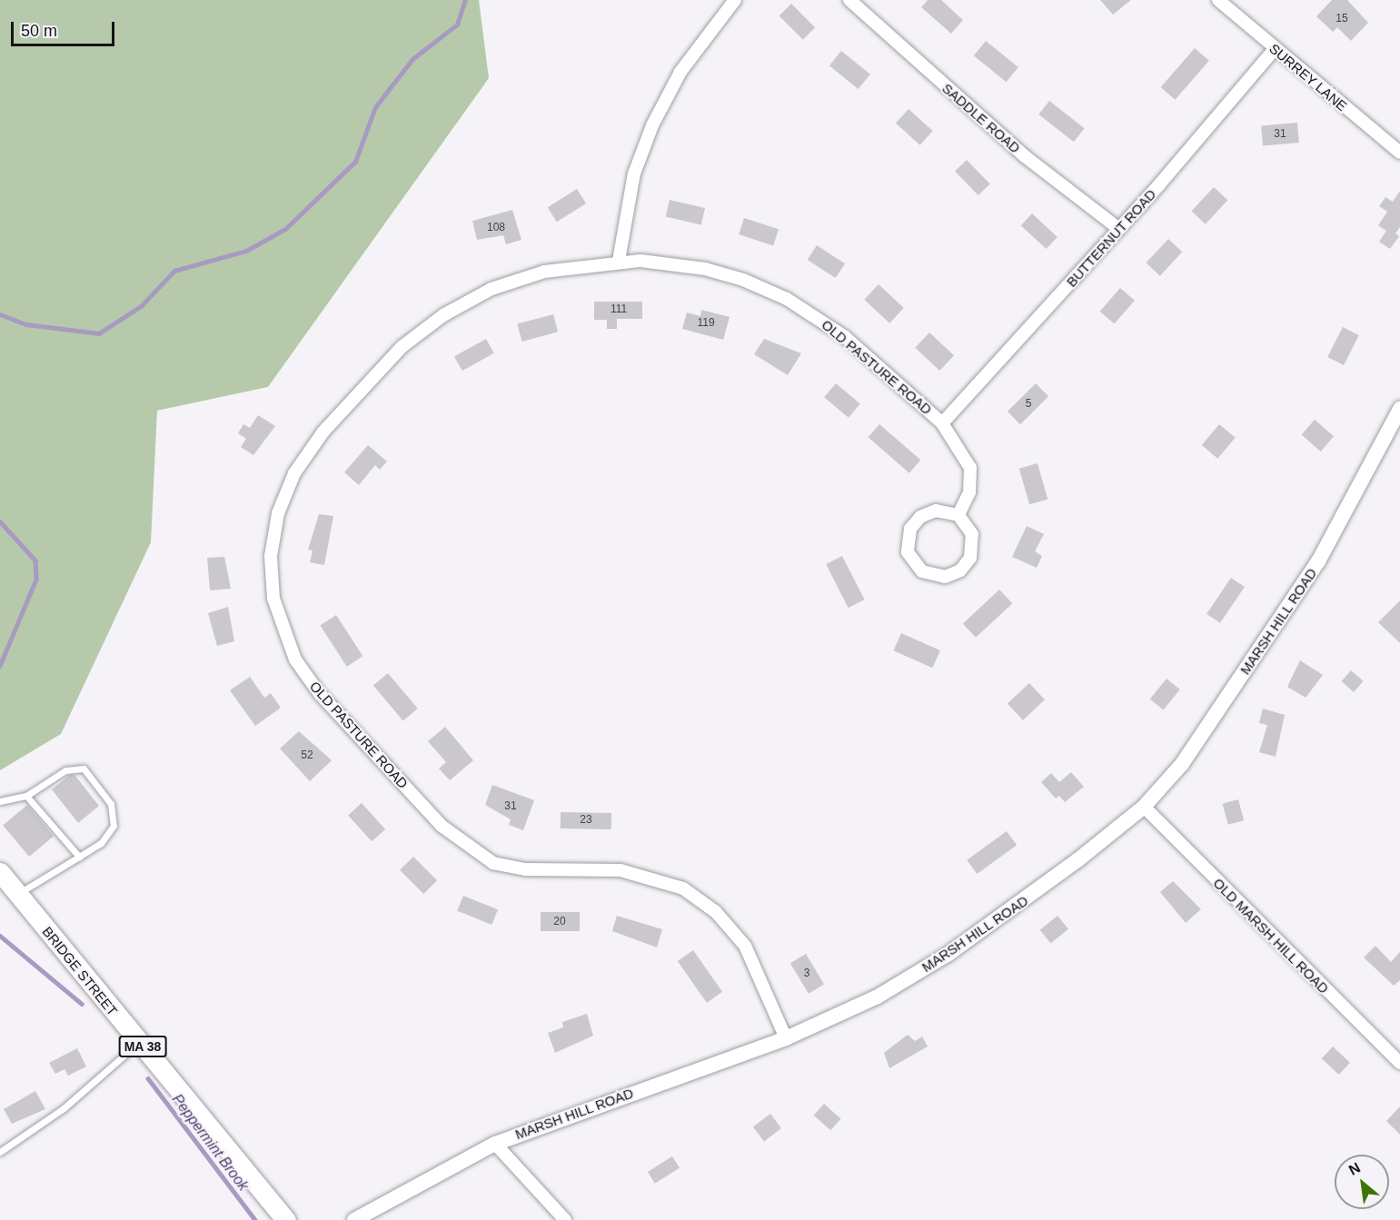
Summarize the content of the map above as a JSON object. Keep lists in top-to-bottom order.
{
  "streets": {
    "main road": ["BRIDGE STREET", "MA 38"],
    "street": [
      "SURREY LANE",
      "SADDLE ROAD",
      "BUTTERNUT ROAD",
      "OLD PASTURE ROAD",
      "MARSH HILL ROAD",
      "OLD MARSH HILL ROAD"
    ]
  },
  "crossings": [
    ["SURREY LANE", "BUTTERNUT ROAD"],
    ["SADDLE ROAD", "BUTTERNUT ROAD"],
    ["BUTTERNUT ROAD", "OLD PASTURE ROAD"],
    ["OLD PASTURE ROAD", "MARSH HILL ROAD"],
    ["MARSH HILL ROAD", "OLD MARSH HILL ROAD"]
  ],
  "water": ["Peppermint Brook"],
  "house_numbers": [
    "15",
    "31",
    "108",
    "111",
    "119",
    "5",
    "52",
    "31",
    "23",
    "20",
    "3"
  ],
  "scale_bar": "50 m",
  "north": "top left"
}
